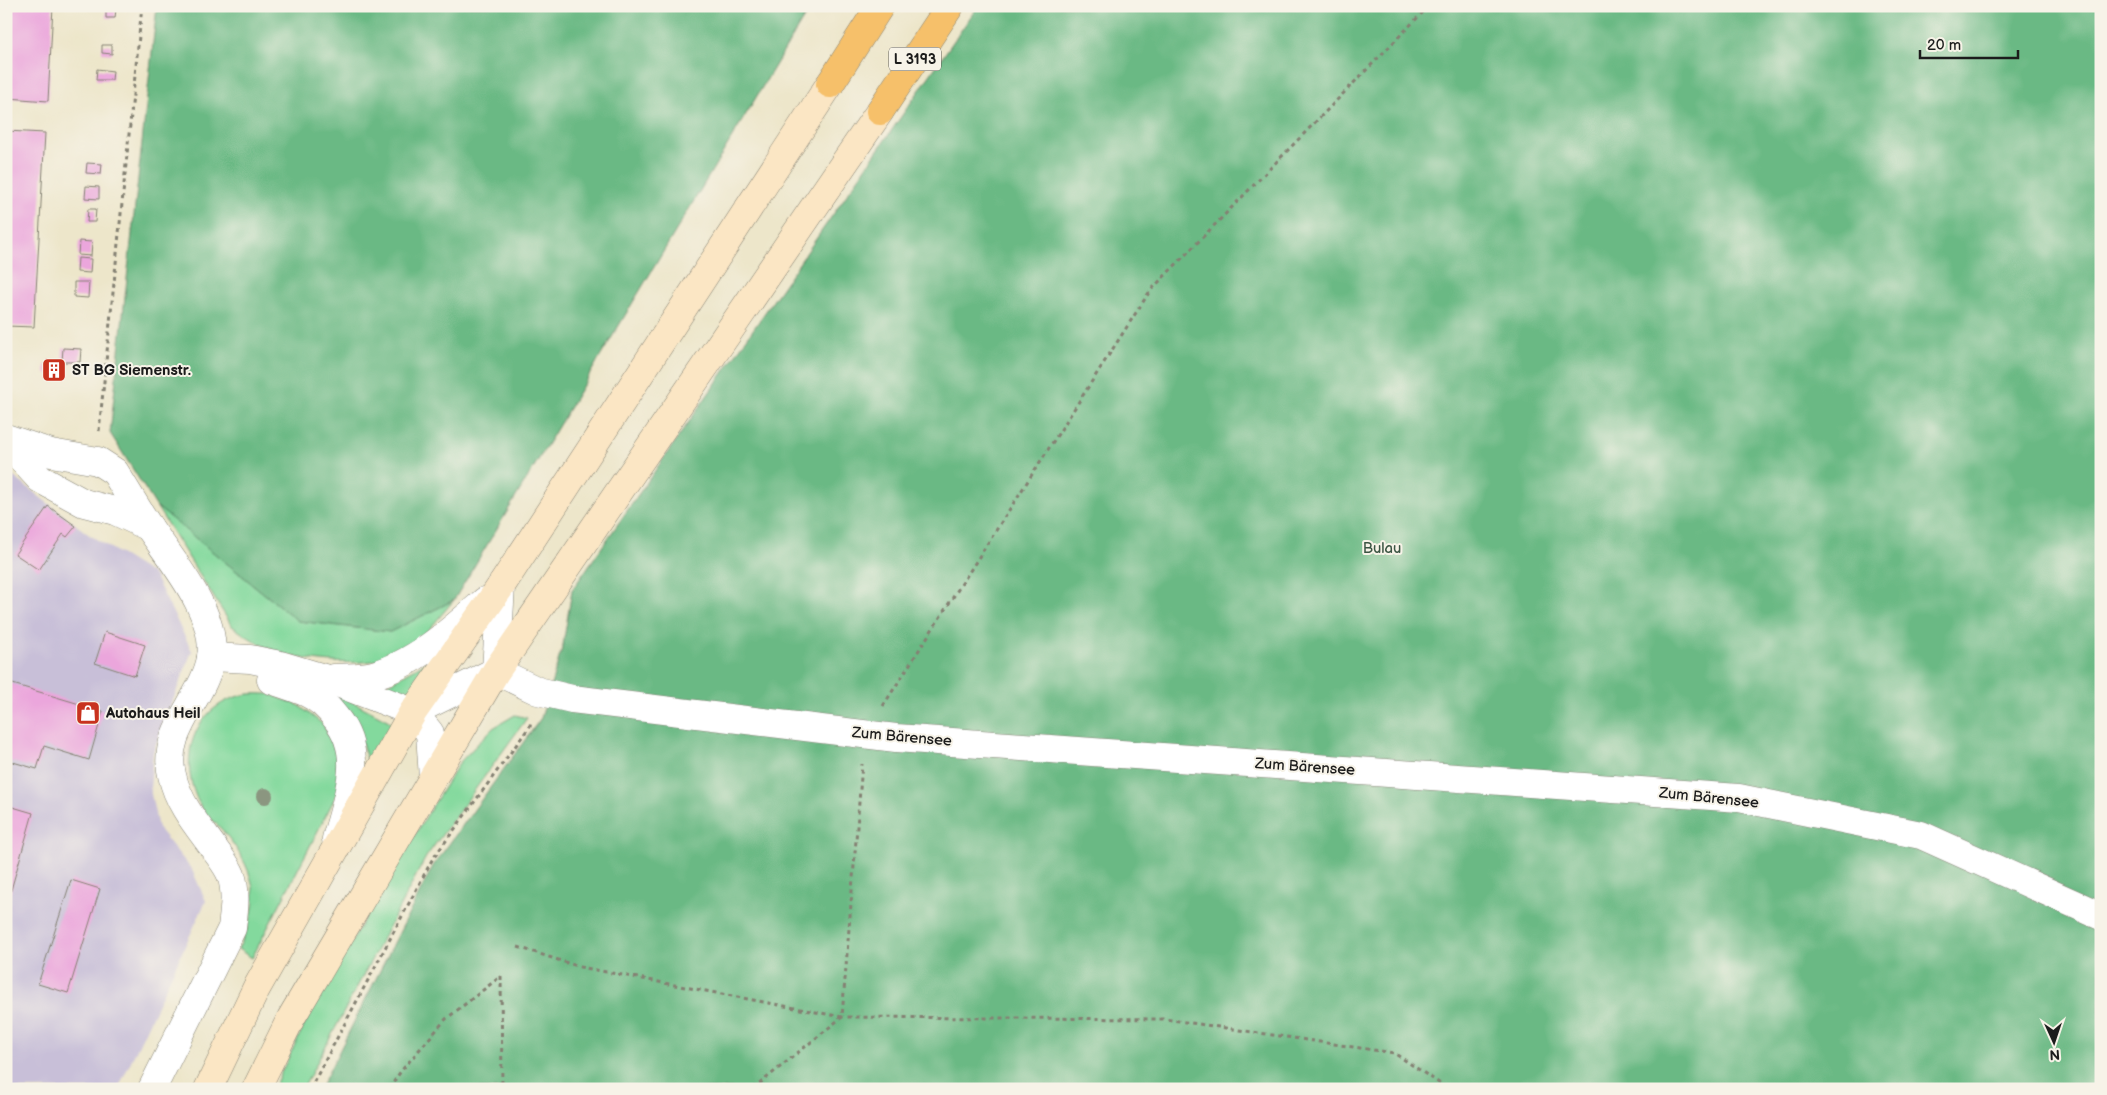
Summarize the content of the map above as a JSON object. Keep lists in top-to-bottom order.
{
  "streets": {
    "highway": ["L 3193"],
    "street": ["Zum Bärensee"]
  },
  "crossings": [
    ["L 3193", "Zum Bärensee"]
  ],
  "parks": ["Bulau"],
  "places": {
    "building": ["ST BG Siemenstr."],
    "shop": ["Autohaus Heil"]
  },
  "scale_bar": "20 m",
  "north": "bottom"
}
